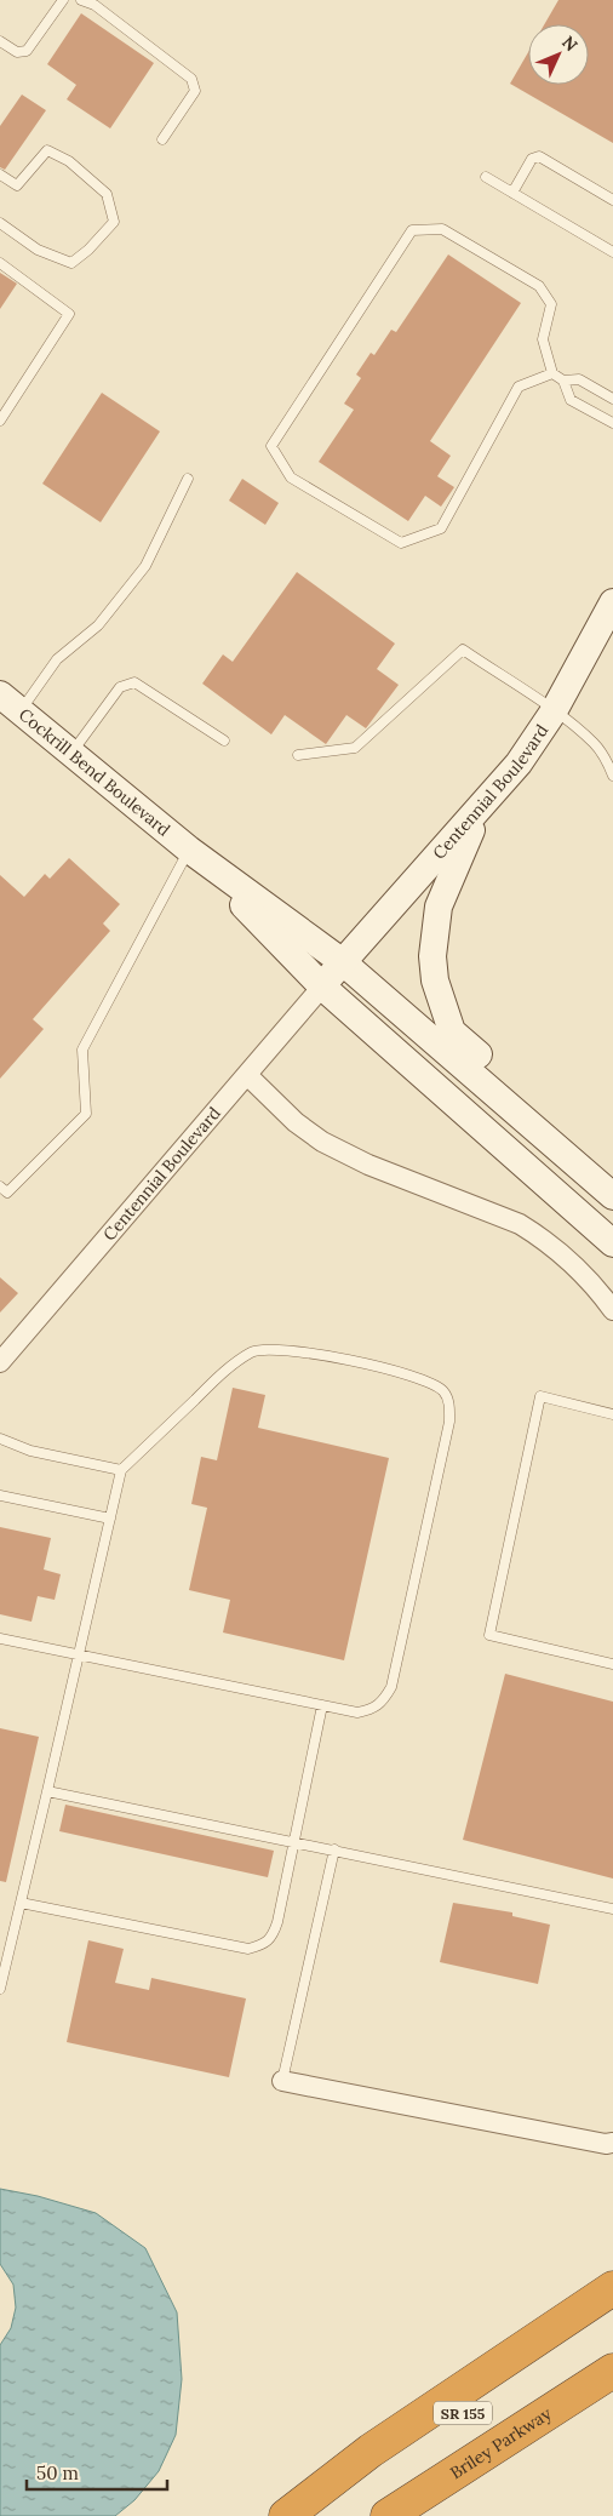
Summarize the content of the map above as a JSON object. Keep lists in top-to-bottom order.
{
  "streets": {
    "highway": ["SR 155", "Briley Parkway"],
    "main road": ["Cockrill Bend Boulevard", "Centennial Boulevard"]
  },
  "scale_bar": "50 m",
  "north": "top right"
}
